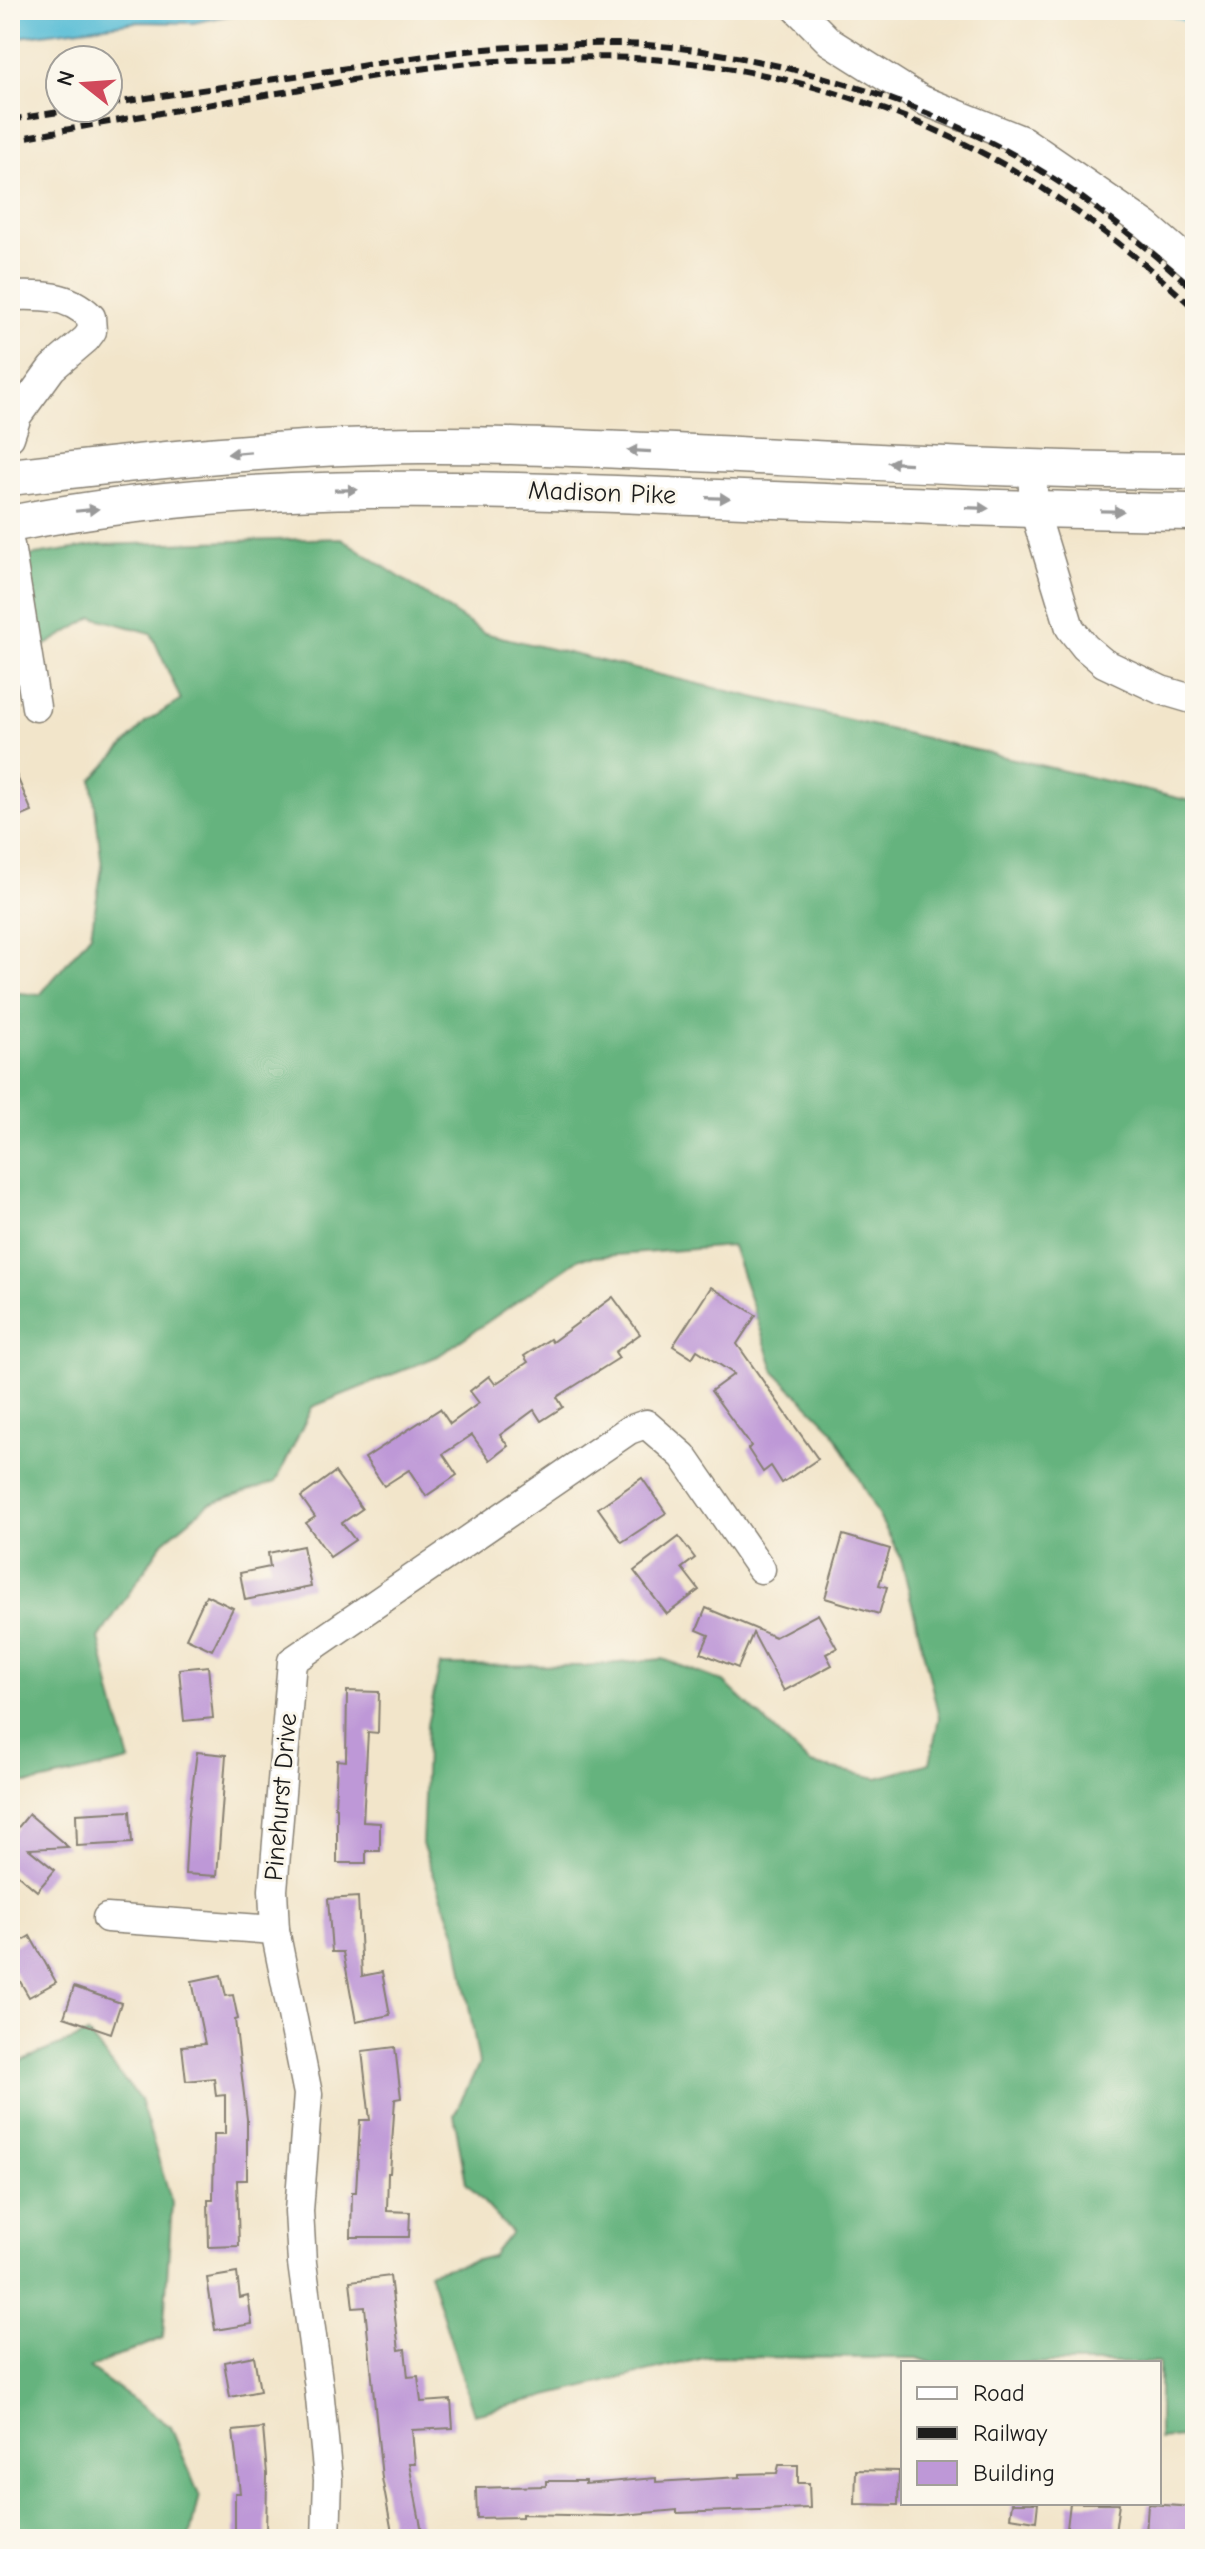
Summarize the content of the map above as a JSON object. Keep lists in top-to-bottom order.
{
  "streets": {
    "main road": ["Madison Pike"],
    "street": ["Pinehurst Drive"]
  },
  "legend": ["Road", "Railway", "Building"],
  "north": "left"
}
